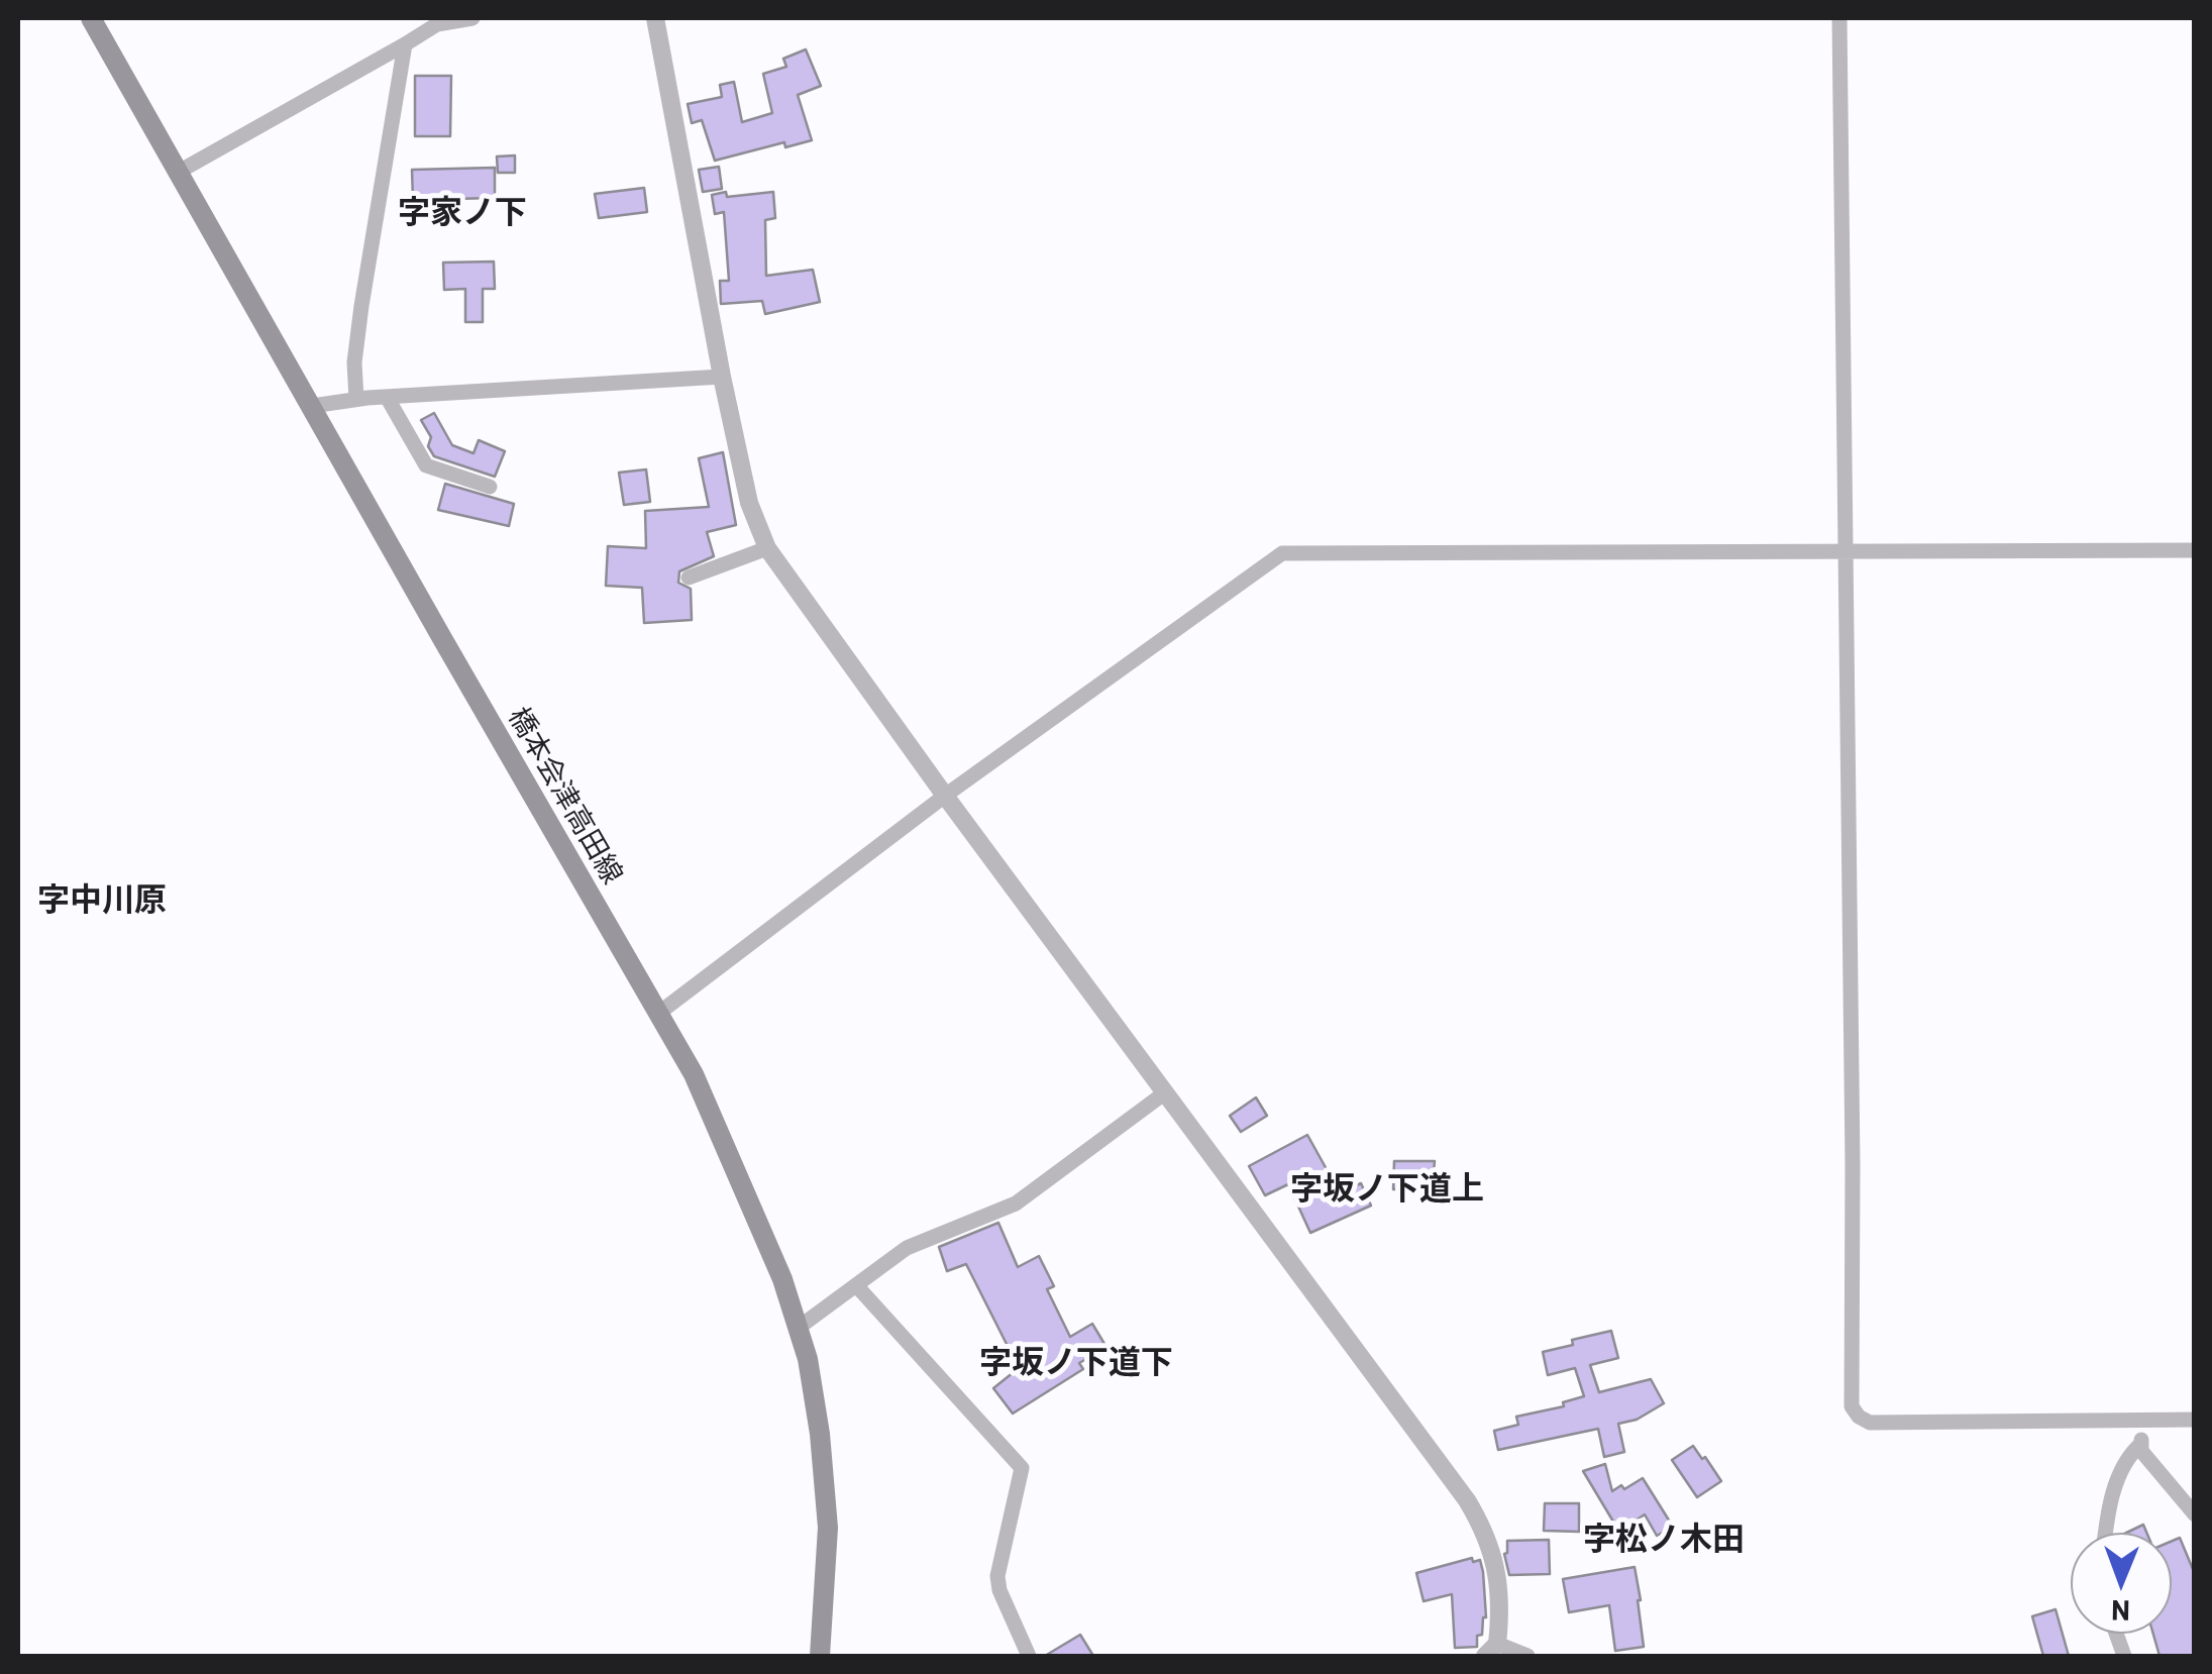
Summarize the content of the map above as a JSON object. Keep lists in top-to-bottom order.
{
  "streets": {
    "main road": ["橋本会津高田線"]
  },
  "districts": [
    "字家ノ下",
    "字中川原",
    "字坂ノ下道上",
    "字坂ノ下道下",
    "字松ノ木田"
  ],
  "north": "bottom"
}
